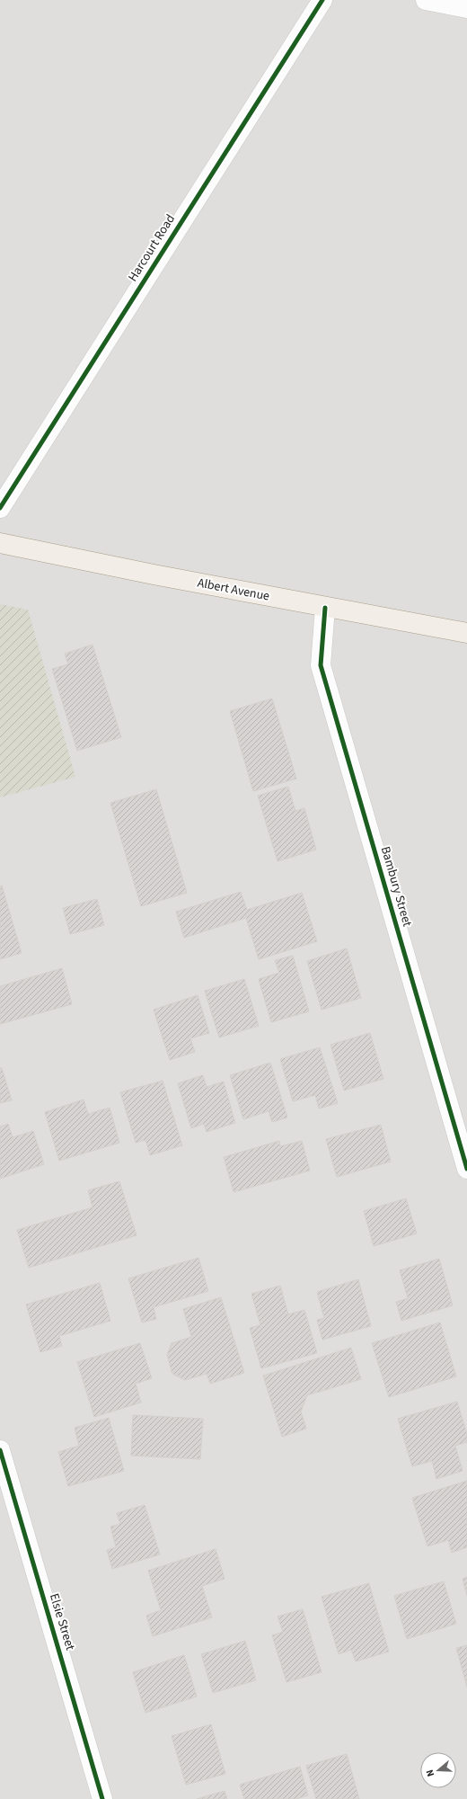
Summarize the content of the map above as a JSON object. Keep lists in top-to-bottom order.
{
  "streets": {
    "main road": ["Albert Avenue"],
    "street": ["Harcourt Road", "Bambury Street", "Elsie Street"]
  },
  "crossings": [
    ["Albert Avenue", "Bambury Street"]
  ],
  "north": "left"
}
